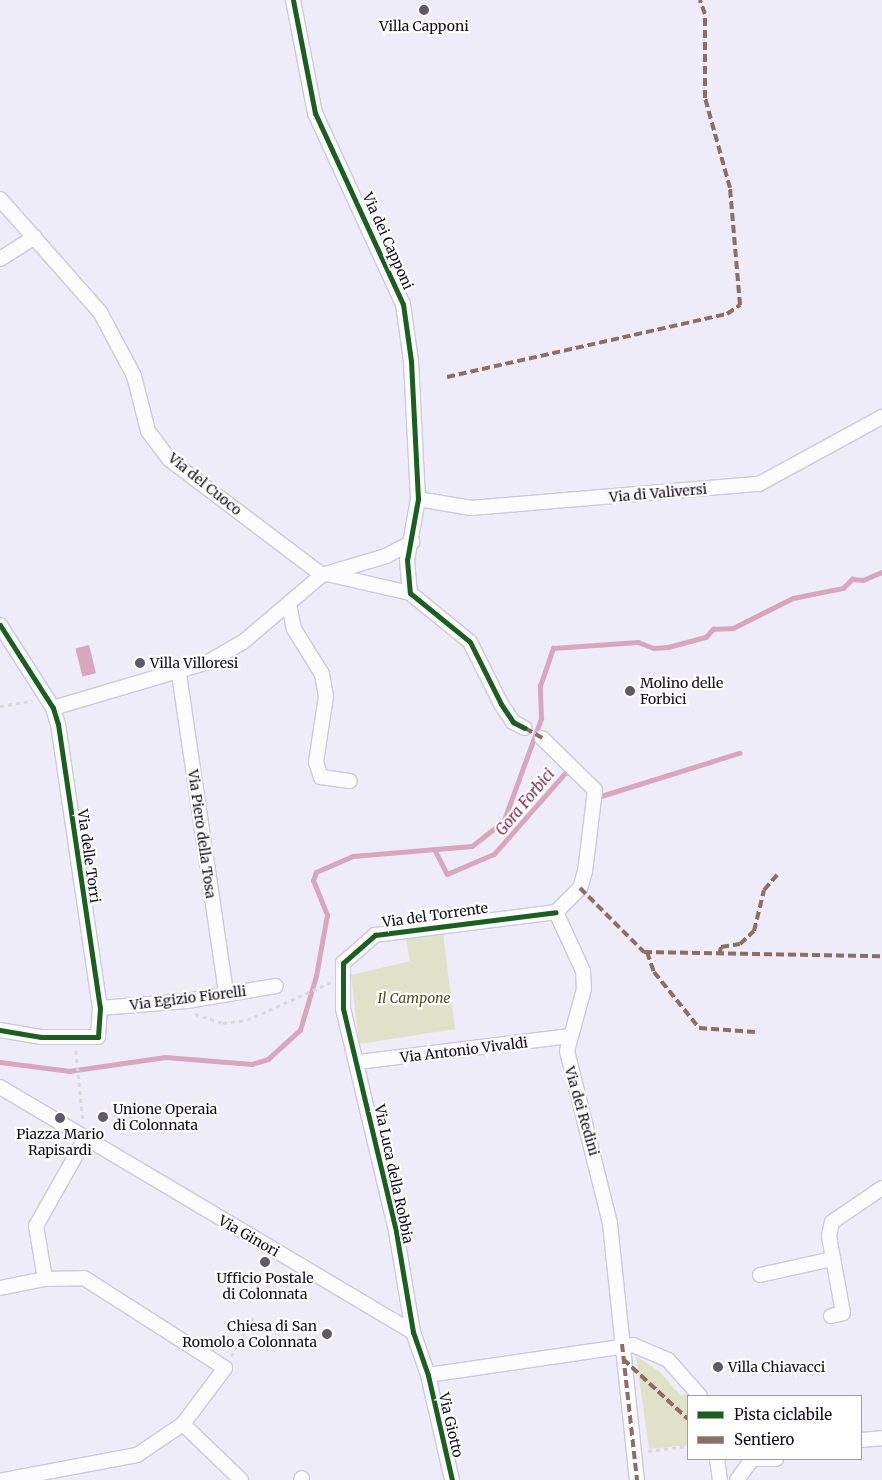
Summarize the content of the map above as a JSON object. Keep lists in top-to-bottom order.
{
  "streets": {
    "street": [
      "Via dei Capponi",
      "Via del Cuoco",
      "Via di Valiversi",
      "Via Piero della Tosa",
      "Via delle Torri",
      "Via del Torrente",
      "Via Egizio Fiorelli",
      "Via Antonio Vivaldi",
      "Via dei Redini",
      "Via Luca della Robbia",
      "Via Ginori",
      "Via Giotto"
    ]
  },
  "crossings": [
    ["Via dei Capponi", "Via di Valiversi"],
    ["Via Piero della Tosa", "Via Egizio Fiorelli"],
    ["Via delle Torri", "Via Egizio Fiorelli"],
    ["Via del Torrente", "Via dei Redini"],
    ["Via del Torrente", "Via Luca della Robbia"],
    ["Via Antonio Vivaldi", "Via dei Redini"],
    ["Via Antonio Vivaldi", "Via Luca della Robbia"],
    ["Via Luca della Robbia", "Via Ginori"],
    ["Via Luca della Robbia", "Via Giotto"]
  ],
  "water": ["Gora Forbici"],
  "parks": ["Il Campone"],
  "places": [
    "Villa Capponi",
    "Villa Villoresi",
    "Molino delle Forbici",
    "Unione Operaia di Colonnata",
    "Piazza Mario Rapisardi",
    "Ufficio Postale di Colonnata",
    "Chiesa di San Romolo a Colonnata",
    "Villa Chiavacci"
  ],
  "legend": ["Pista ciclabile", "Sentiero"]
}
